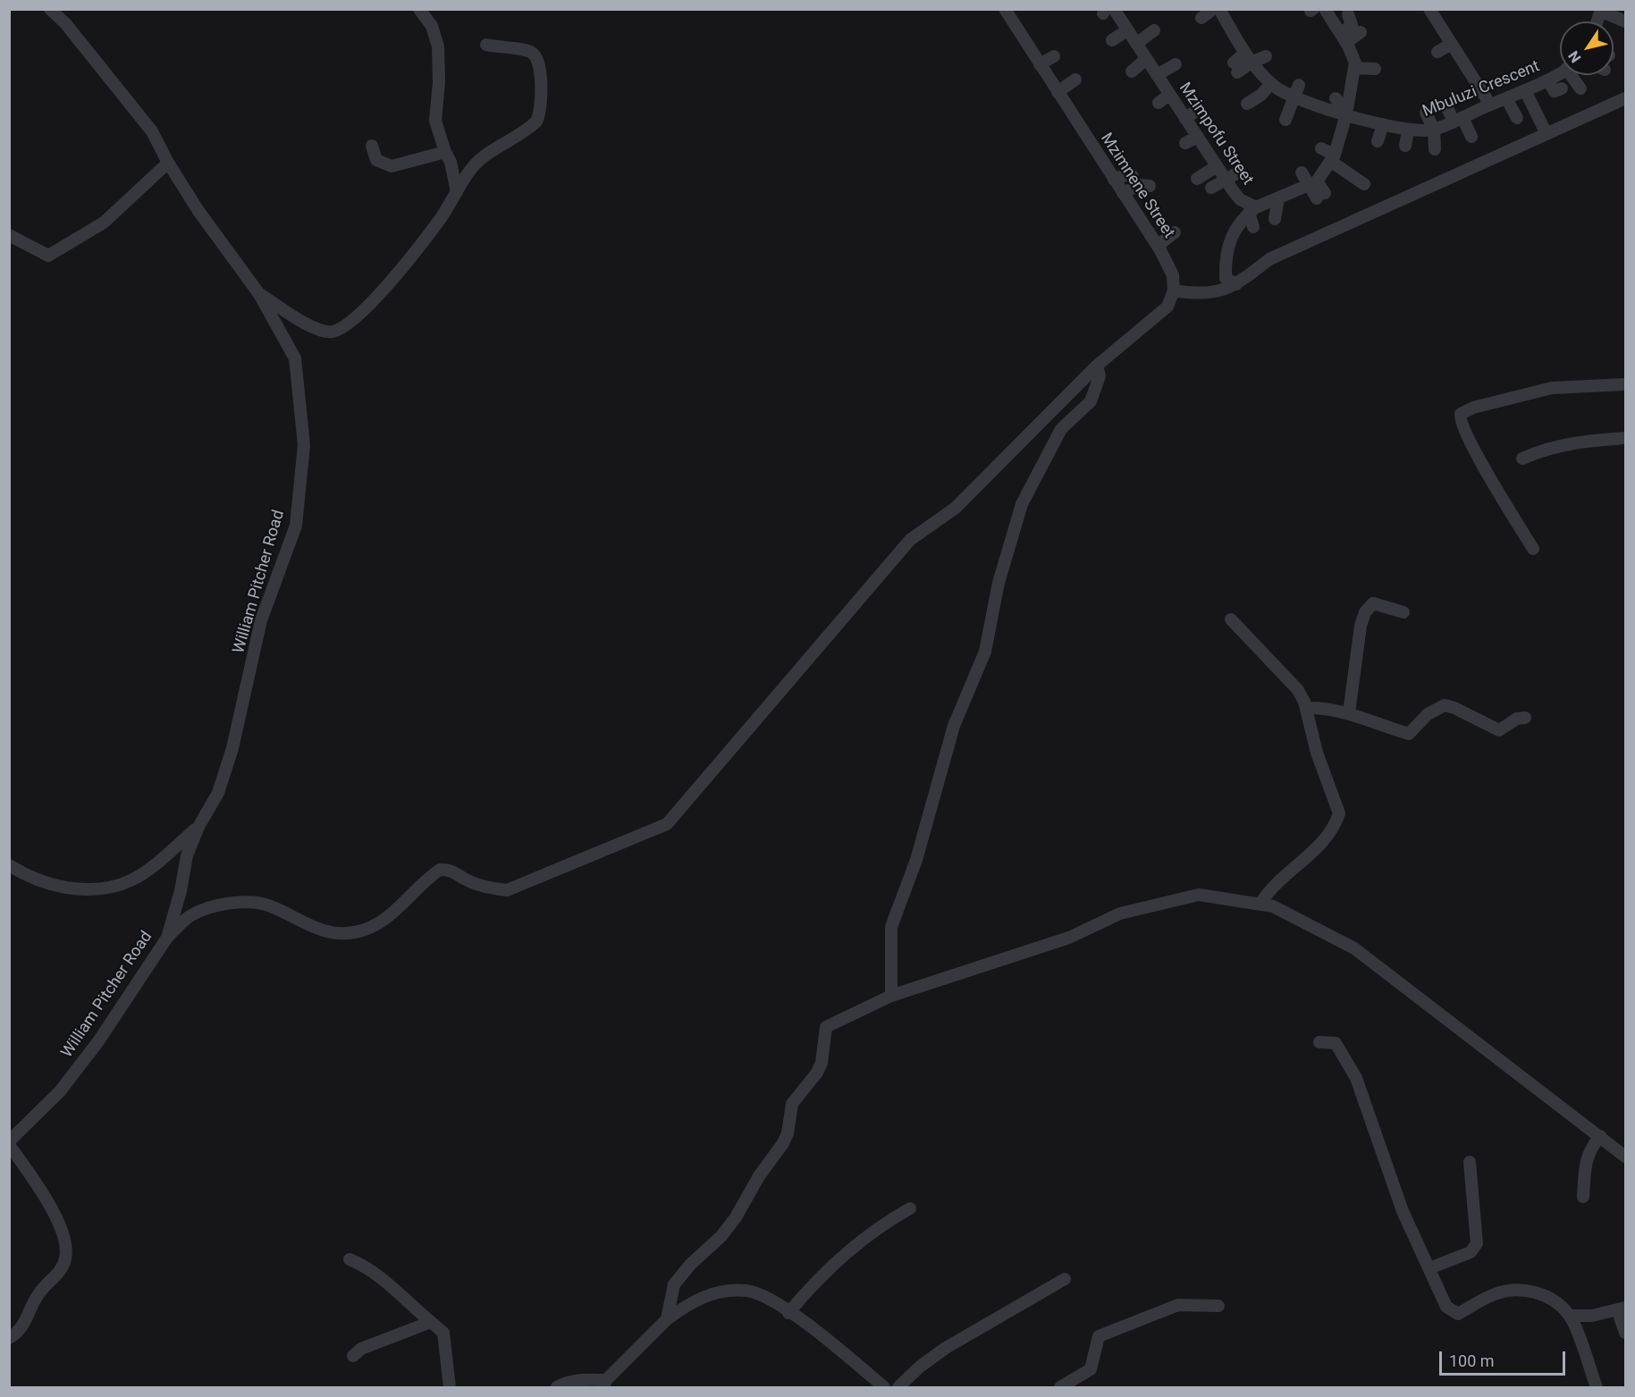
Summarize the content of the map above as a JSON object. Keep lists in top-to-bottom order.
{
  "streets": {
    "street": [
      "Mbuluzi Crescent",
      "Mzimpofu Street",
      "Mzimnene Street",
      "William Pitcher Road"
    ]
  },
  "scale_bar": "100 m",
  "north": "bottom left"
}
